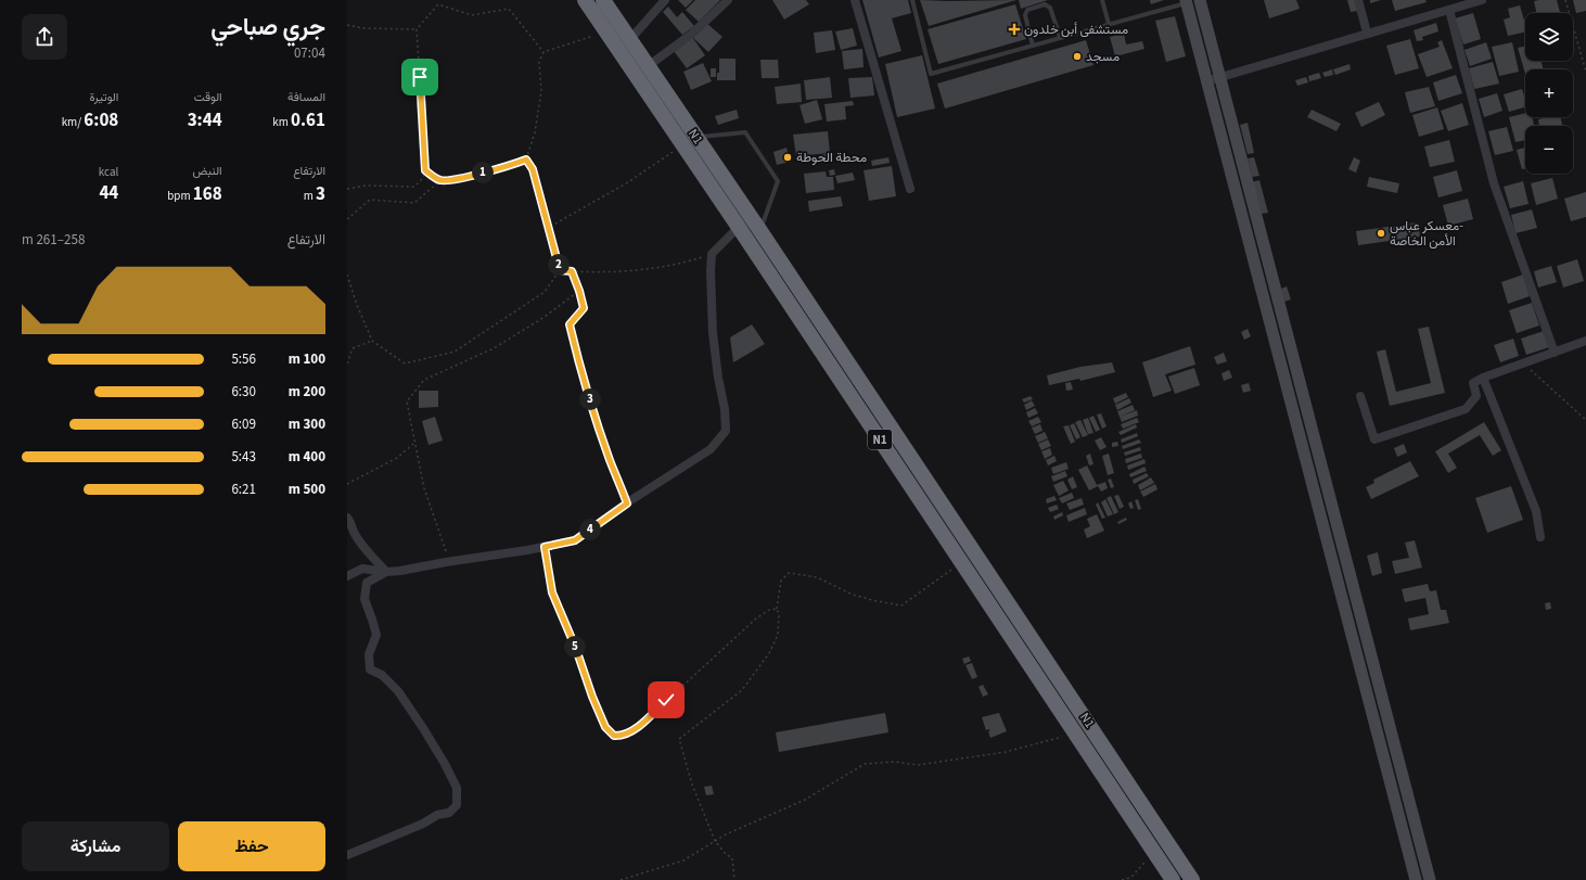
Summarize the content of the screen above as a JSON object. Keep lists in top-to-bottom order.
{
  "streets": {
    "highway": ["N1"]
  },
  "places": {
    "health": ["مستشفى أبن خلدون"],
    "other": ["مسجد", "محطة الحوطة", "معسكر عباس- الأمن الخاصة"]
  },
  "page": {
    "heading": ["جري صباحي", "07:04"],
    "map_buttons": ["+", "−"],
    "stats": [
      ["المسافة", "0.61 km"],
      ["الوقت", "3:44"],
      ["الوتيرة", "6:08 /km"],
      ["الارتفاع", "3 m"],
      ["النبض", "168 bpm"],
      ["kcal", "44"]
    ],
    "pins": [
      "1",
      "2",
      "3",
      "4",
      "5"
    ],
    "chart": ["الارتفاع", "258–261 m"],
    "list": [
      {
        "name": "100 m",
        "note": "5:56"
      },
      {
        "name": "200 m",
        "note": "6:30"
      },
      {
        "name": "300 m",
        "note": "6:09"
      },
      {
        "name": "400 m",
        "note": "5:43"
      },
      {
        "name": "500 m",
        "note": "6:21"
      }
    ],
    "buttons": ["حفظ", "مشاركة"]
  }
}
